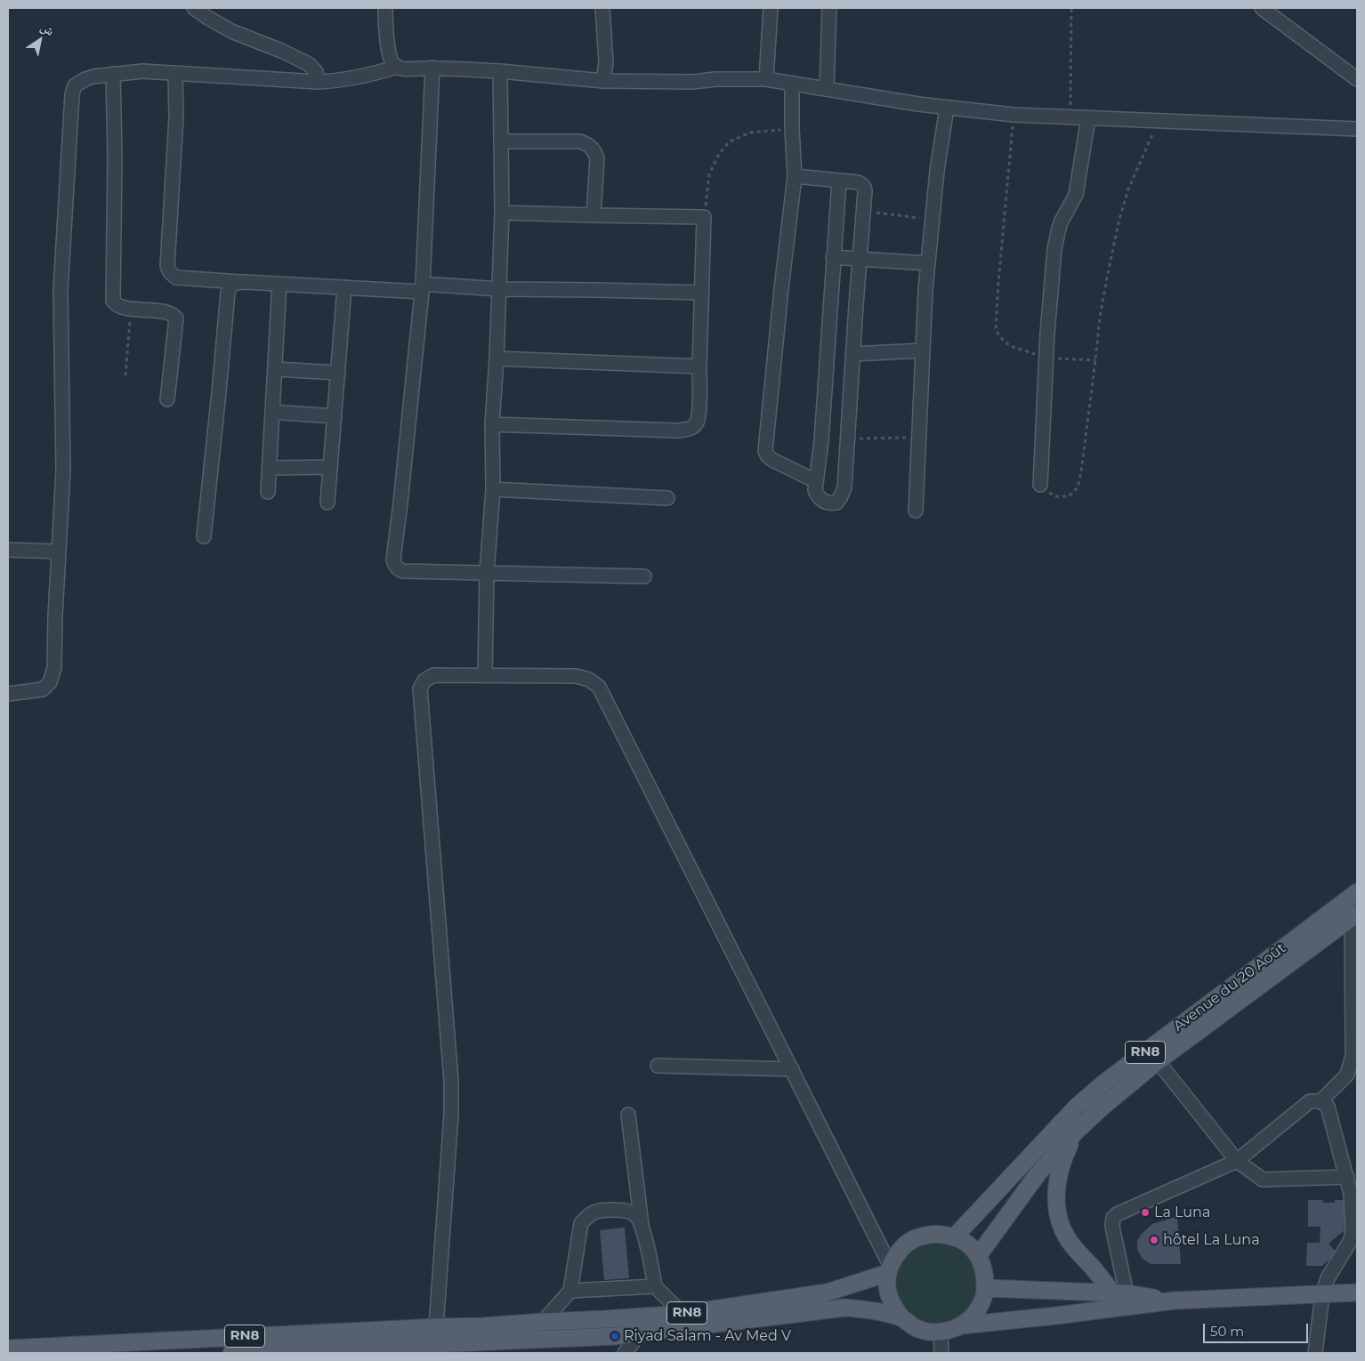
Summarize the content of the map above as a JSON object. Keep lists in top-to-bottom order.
{
  "streets": {
    "main road": ["Avenue du 20 Août", "RN8"]
  },
  "crossings": [
    ["Avenue du 20 Août", "RN8"]
  ],
  "places": ["La Luna", "hôtel La Luna", "Riyad Salam - Av Med V"],
  "scale_bar": "50 m",
  "north": "top right"
}
